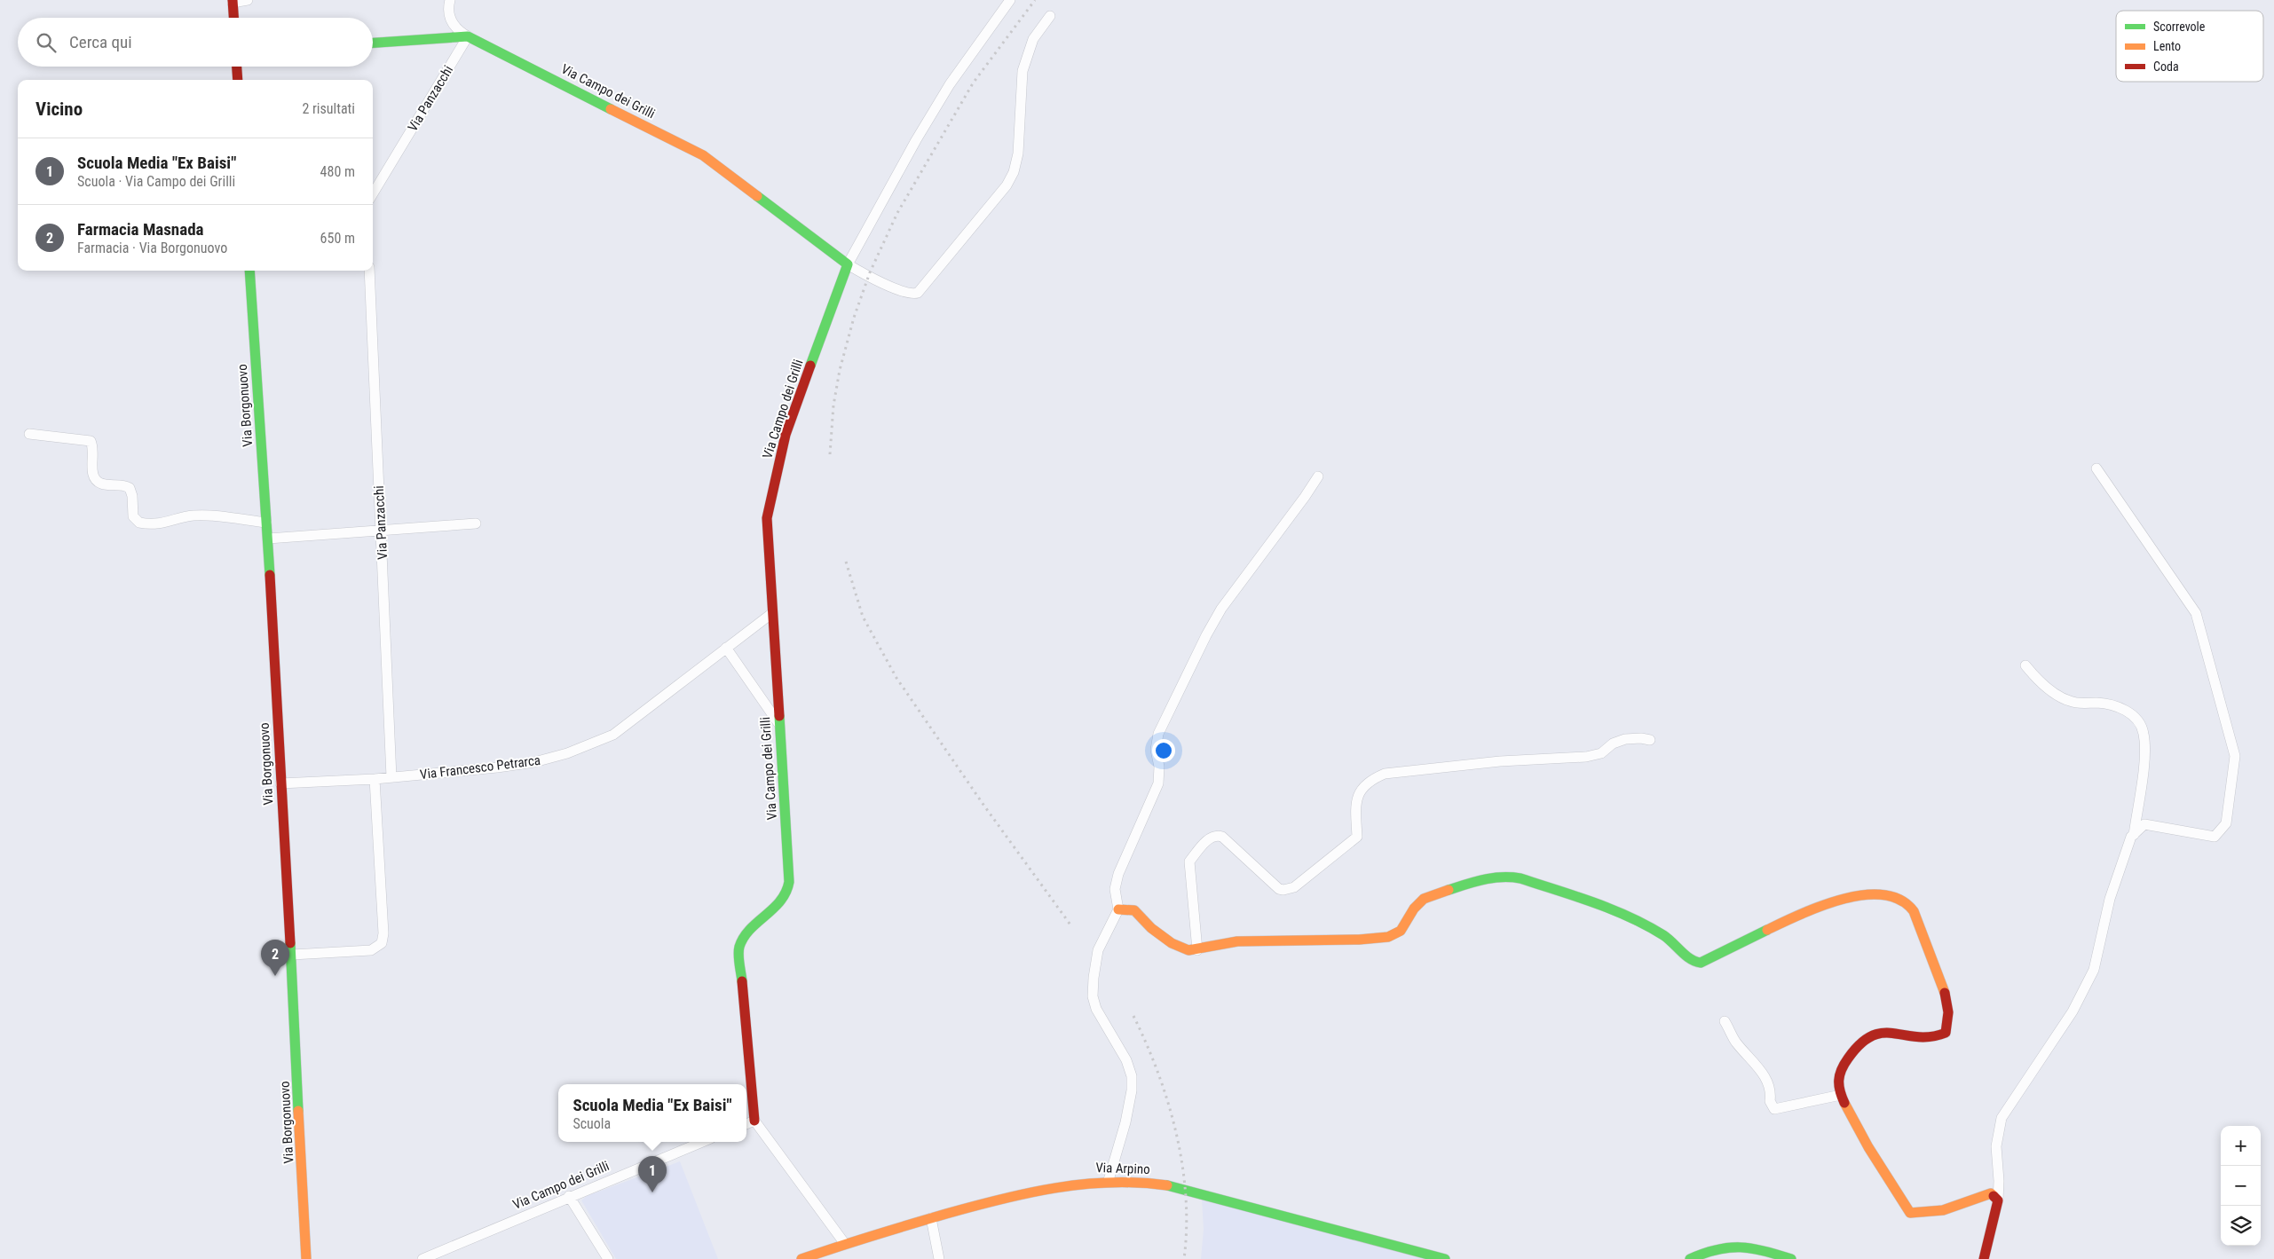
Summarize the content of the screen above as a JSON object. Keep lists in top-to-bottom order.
{
  "streets": {
    "street": [
      "Via Campo dei Grilli",
      "Via Panzacchi",
      "Via Borgonuovo",
      "Via Francesco Petrarca",
      "Via Arpino"
    ]
  },
  "crossings": [
    ["Via Campo dei Grilli", "Via Panzacchi"],
    ["Via Campo dei Grilli", "Via Francesco Petrarca"],
    ["Via Panzacchi", "Via Francesco Petrarca"],
    ["Via Borgonuovo", "Via Francesco Petrarca"]
  ],
  "legend": ["Scorrevole", "Lento", "Coda"],
  "page": {
    "search": "Cerca qui",
    "heading": ["Vicino", "2 risultati"],
    "list": [
      {
        "mark": "1",
        "name": "Scuola Media \"Ex Baisi\"",
        "note": "Scuola · Via Campo dei Grilli",
        "value": "480 m"
      },
      {
        "mark": "2",
        "name": "Farmacia Masnada",
        "note": "Farmacia · Via Borgonuovo",
        "value": "650 m"
      }
    ],
    "pins": ["2", "1"],
    "popup": ["Scuola Media \"Ex Baisi\"", "Scuola"],
    "map_buttons": ["+", "−"]
  }
}
